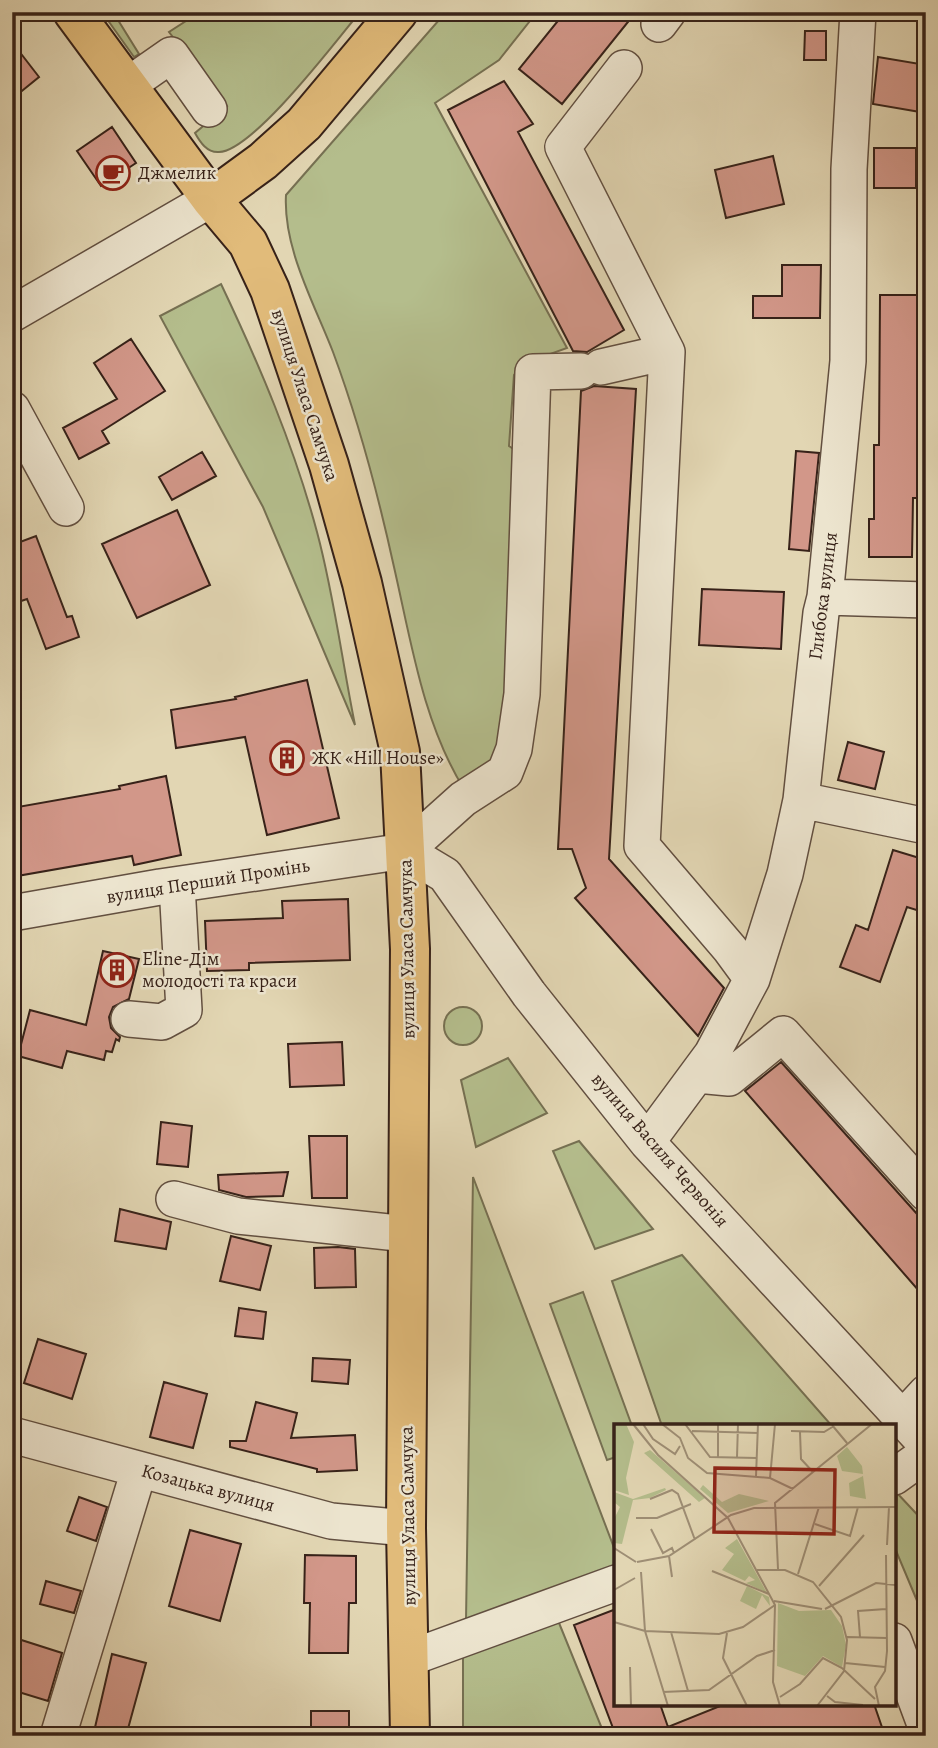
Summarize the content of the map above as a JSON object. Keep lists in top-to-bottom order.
{
  "streets": {
    "main road": ["вулиця Уласа Самчука"],
    "street": [
      "Глибока вулиця",
      "вулиця Перший Промінь",
      "вулиця Василя Червонія",
      "Козацька вулиця"
    ]
  },
  "crossings": [
    ["вулиця Уласа Самчука", "вулиця Перший Промінь"],
    ["вулиця Уласа Самчука", "вулиця Василя Червонія"],
    ["вулиця Уласа Самчука", "Козацька вулиця"],
    ["Глибока вулиця", "вулиця Василя Червонія"],
    ["вулиця Перший Промінь", "вулиця Василя Червонія"]
  ],
  "places": {
    "cafe": ["Джмелик"],
    "building": ["ЖК «Hill House»", "Eline-Дім молодості та краси"]
  }
}
